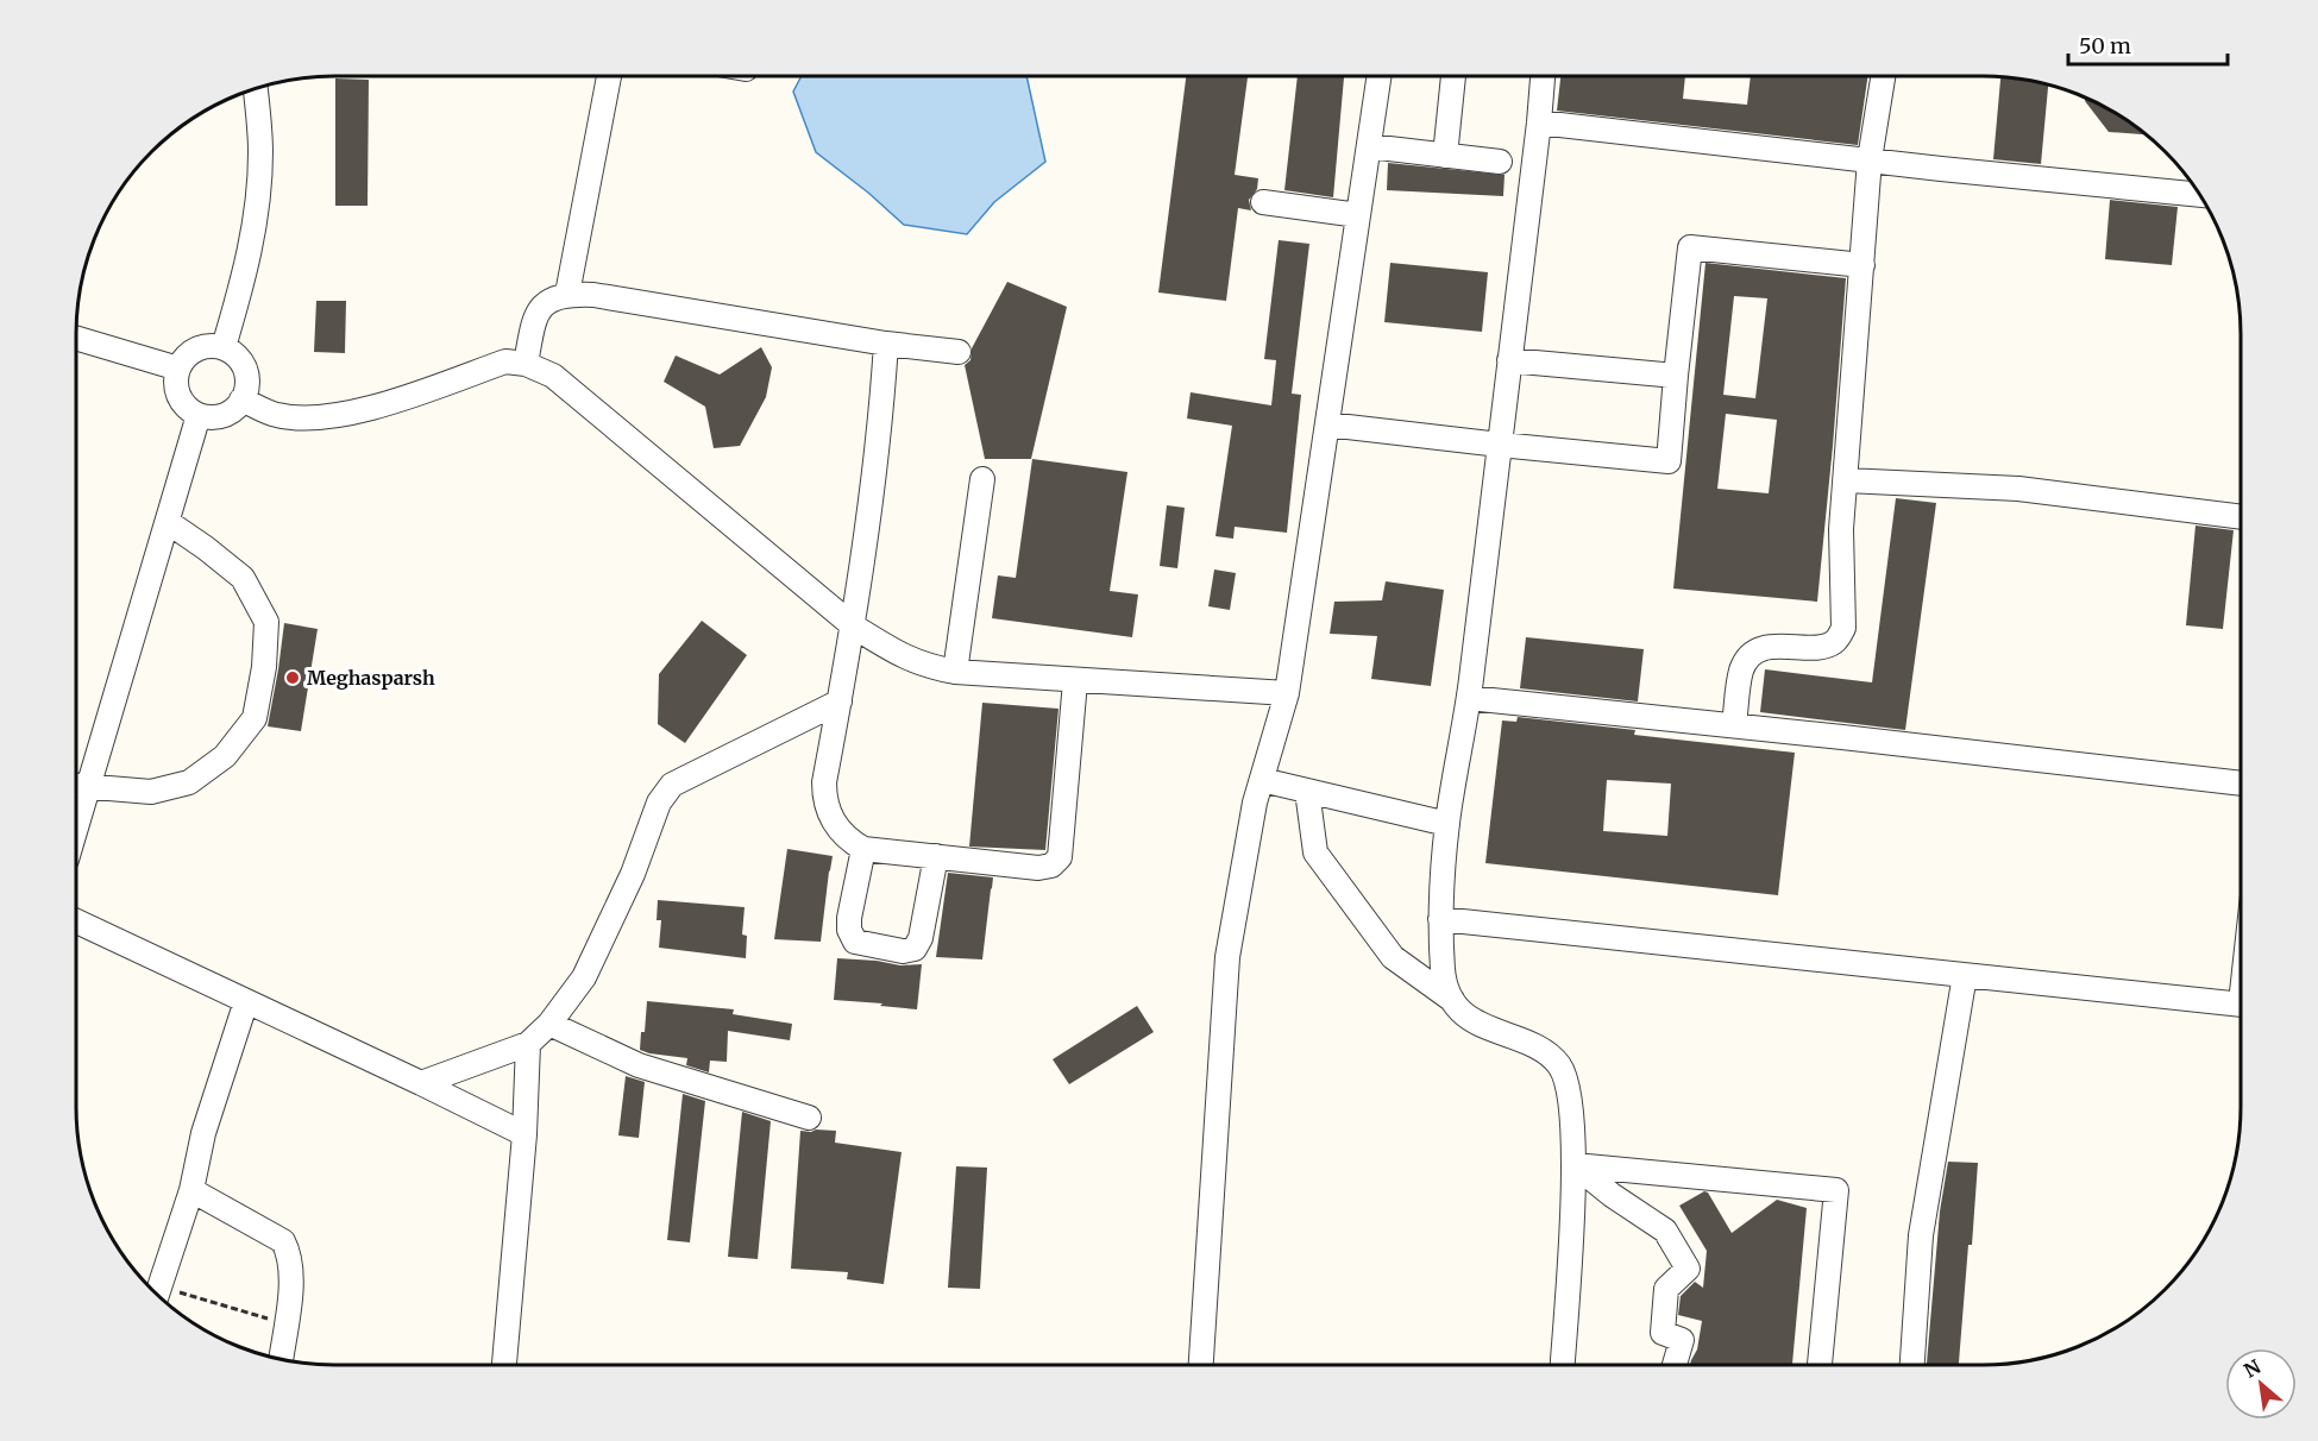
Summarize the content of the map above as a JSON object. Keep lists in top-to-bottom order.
{
  "places": ["Meghasparsh"],
  "scale_bar": "50 m",
  "north": "top left"
}
